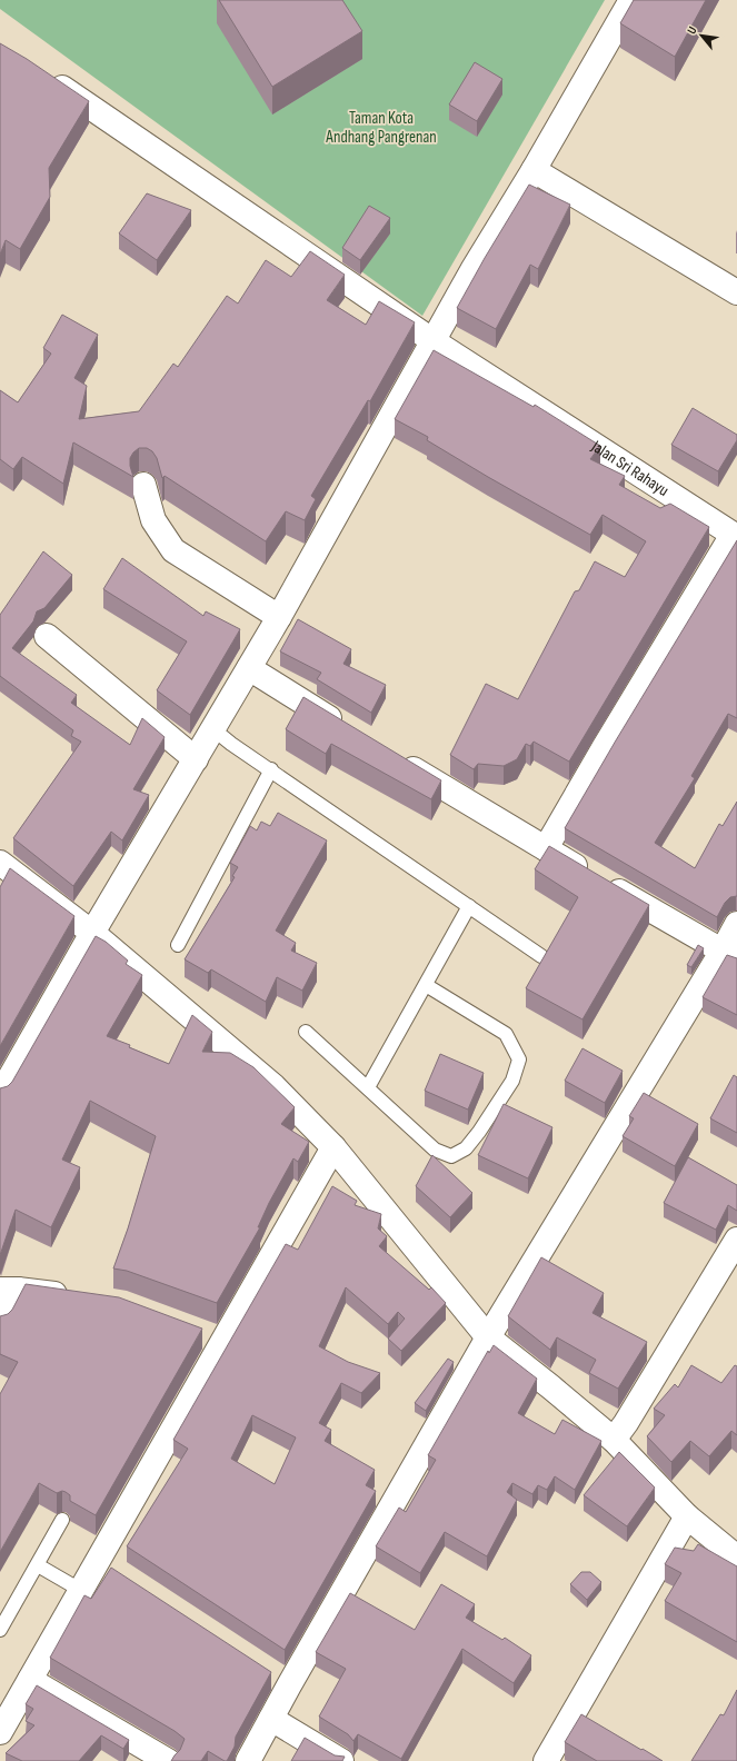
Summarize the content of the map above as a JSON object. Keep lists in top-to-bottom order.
{
  "streets": {
    "street": ["Jalan Sri Rahayu"]
  },
  "parks": ["Taman Kota Andhang Pangrenan"],
  "north": "top left"
}
